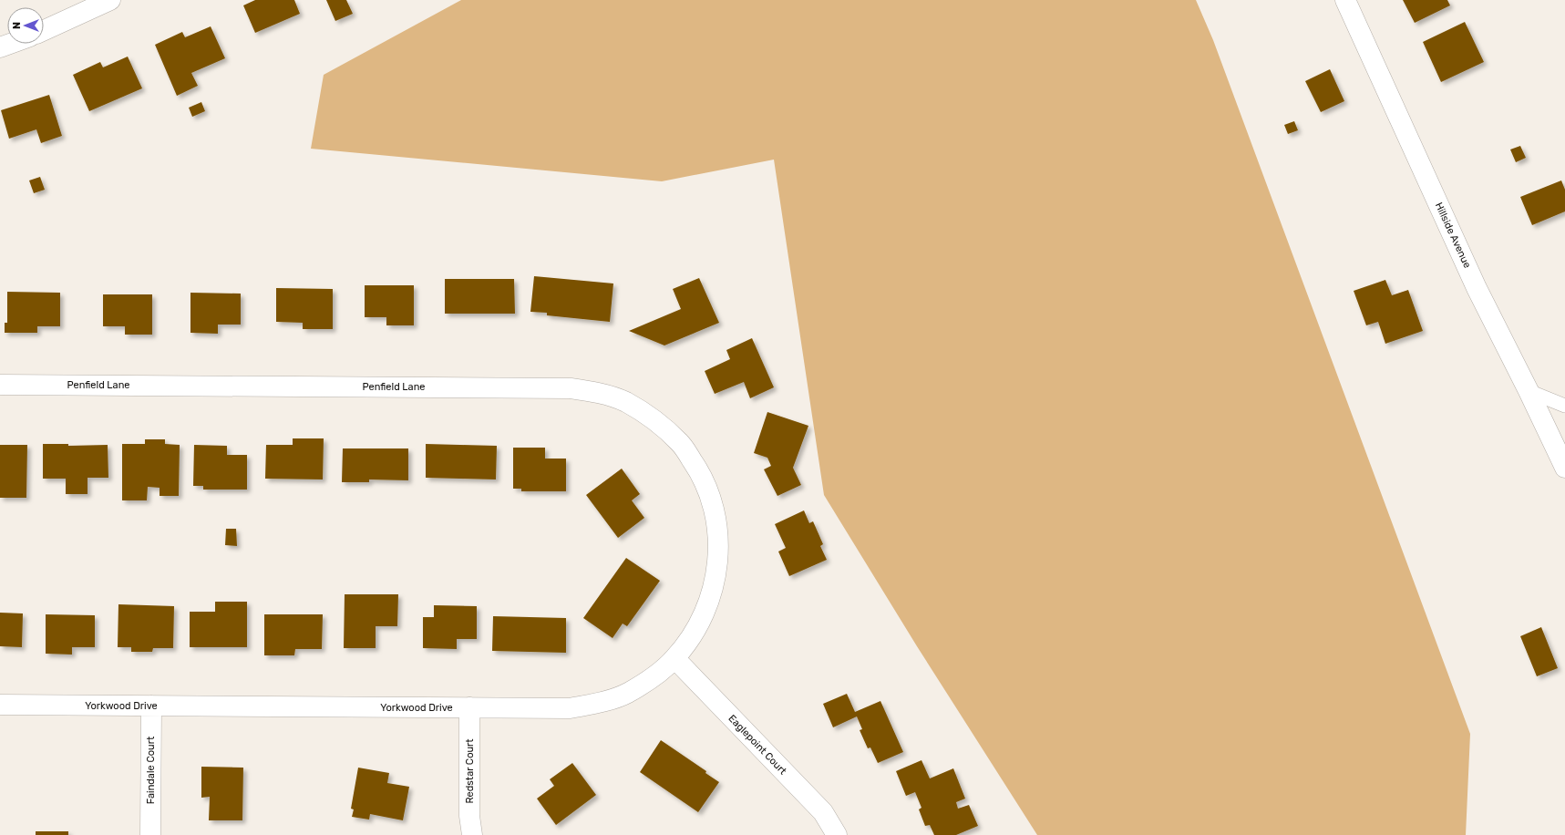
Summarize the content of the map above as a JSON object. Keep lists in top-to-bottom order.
{
  "streets": {
    "street": [
      "Hillside Avenue",
      "Penfield Lane",
      "Yorkwood Drive",
      "Eaglepoint Court",
      "Faindale Court",
      "Redstar Court"
    ]
  },
  "crossings": [
    ["Penfield Lane", "Yorkwood Drive"],
    ["Yorkwood Drive", "Eaglepoint Court"],
    ["Yorkwood Drive", "Faindale Court"],
    ["Yorkwood Drive", "Redstar Court"]
  ],
  "north": "left"
}
